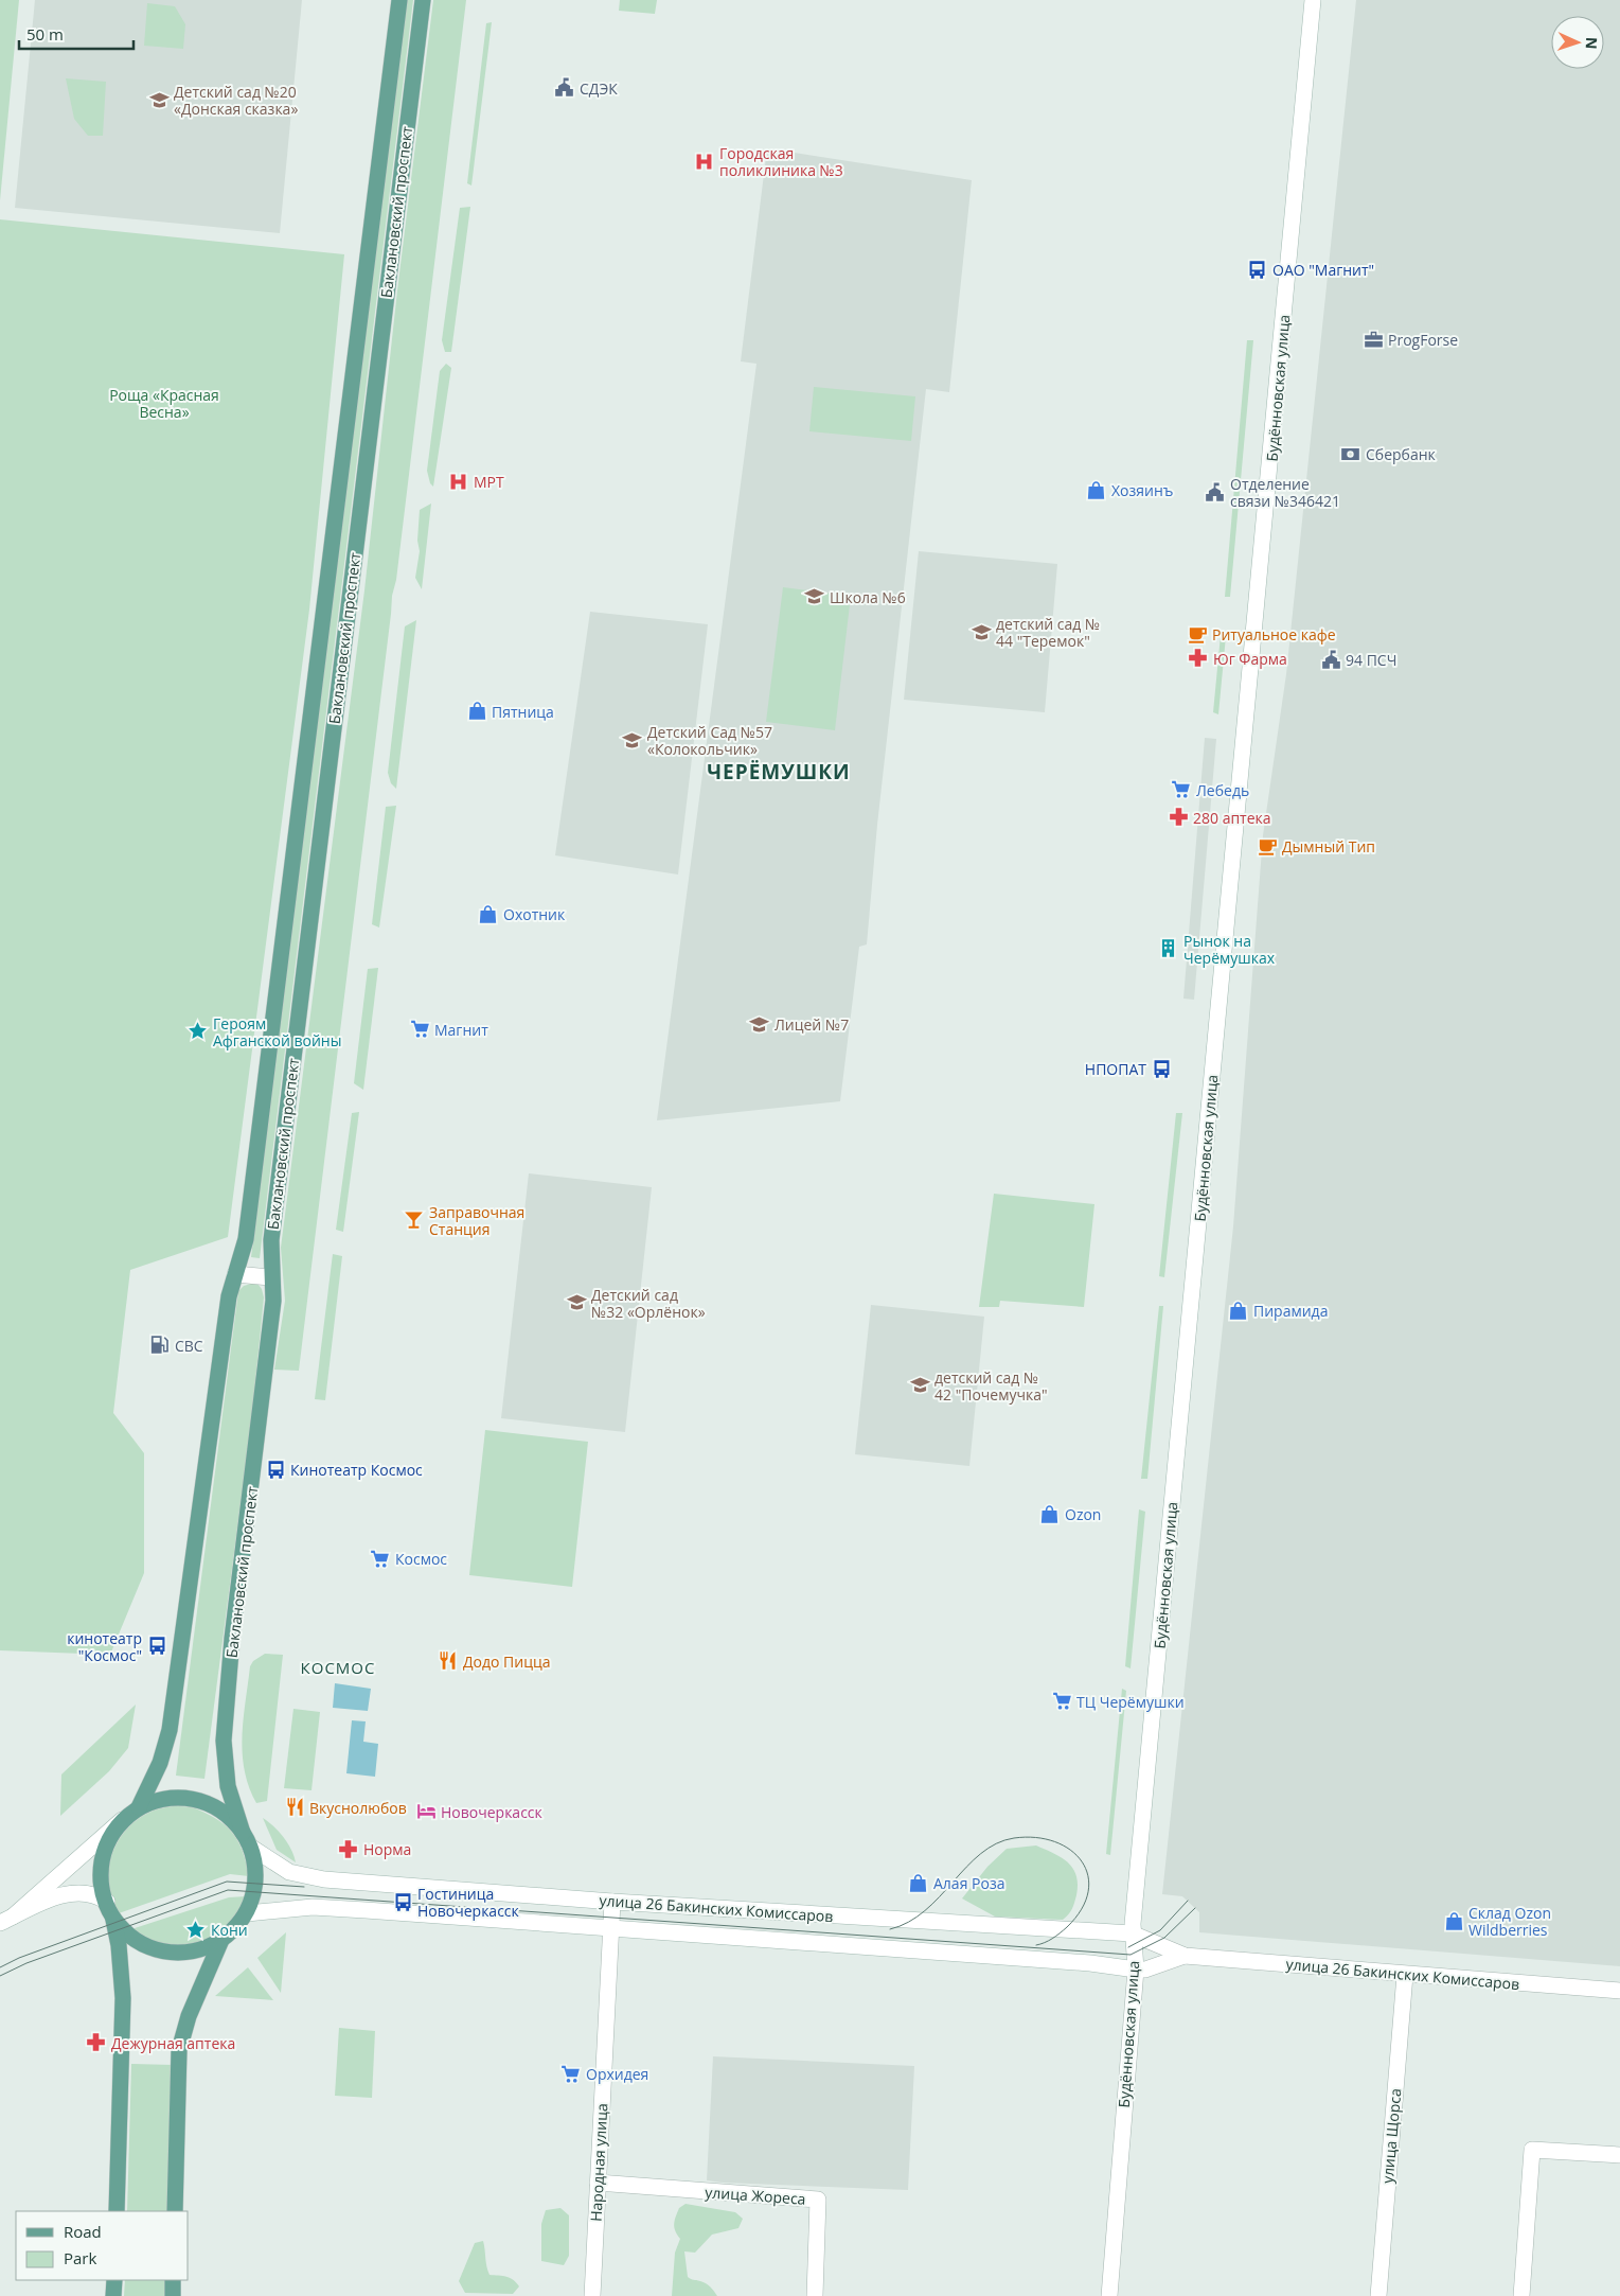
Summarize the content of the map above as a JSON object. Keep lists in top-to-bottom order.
{
  "streets": {
    "main road": [
      "Баклановский проспект",
      "Будённовская улица",
      "улица 26 Бакинских Комиссаров",
      "улица Щорса",
      "Народная улица",
      "улица Жореса"
    ]
  },
  "crossings": [
    ["Баклановский проспект", "улица 26 Бакинских Комиссаров"],
    ["Будённовская улица", "улица 26 Бакинских Комиссаров"],
    ["улица 26 Бакинских Комиссаров", "улица Щорса"],
    ["улица 26 Бакинских Комиссаров", "Народная улица"],
    ["Народная улица", "улица Жореса"]
  ],
  "districts": ["ЧЕРЁМУШКИ", "КОСМОС"],
  "parks": ["Роща «Красная Весна»"],
  "places": {
    "public building": ["СДЭК", "Отделение связи №346421", "94 ПСЧ"],
    "school or university": [
      "Детский сад №20 «Донская сказка»",
      "Школа №6",
      "детский сад № 44 \"Теремок\"",
      "Детский Сад №57 «Колокольчик»",
      "Лицей №7",
      "Детский сад №32 «Орлёнок»",
      "детский сад № 42 \"Почемучка\""
    ],
    "hospital": ["Городская поликлиника №3", "МРТ"],
    "bus stop": [
      "ОАО \"Магнит\"",
      "НПОПАТ",
      "Кинотеатр Космос",
      "кинотеатр \"Космос\"",
      "Гостиница Новочеркасск"
    ],
    "office": ["ProgForse"],
    "bank": ["Сбербанк"],
    "shop": [
      "Хозяинъ",
      "Пятница",
      "Охотник",
      "Пирамида",
      "Ozon",
      "Алая Роза",
      "Склад Ozon Wildberries"
    ],
    "cafe": ["Ритуальное кафе", "Дымный Тип"],
    "pharmacy": [
      "Юг Фарма",
      "280 аптека",
      "Норма",
      "Дежурная аптека"
    ],
    "supermarket": [
      "Лебедь",
      "Магнит",
      "Космос",
      "ТЦ Черёмушки",
      "Орхидея"
    ],
    "building": ["Рынок на Черёмушках"],
    "place": ["Героям Афганской войны", "Кони"],
    "bar": ["Заправочная Станция"],
    "fuel station": ["СВС"],
    "restaurant": ["Додо Пицца", "Вкуснолюбов"],
    "hotel": ["Новочеркасск"]
  },
  "legend": ["Road", "Park"],
  "scale_bar": "50 m",
  "north": "right"
}
